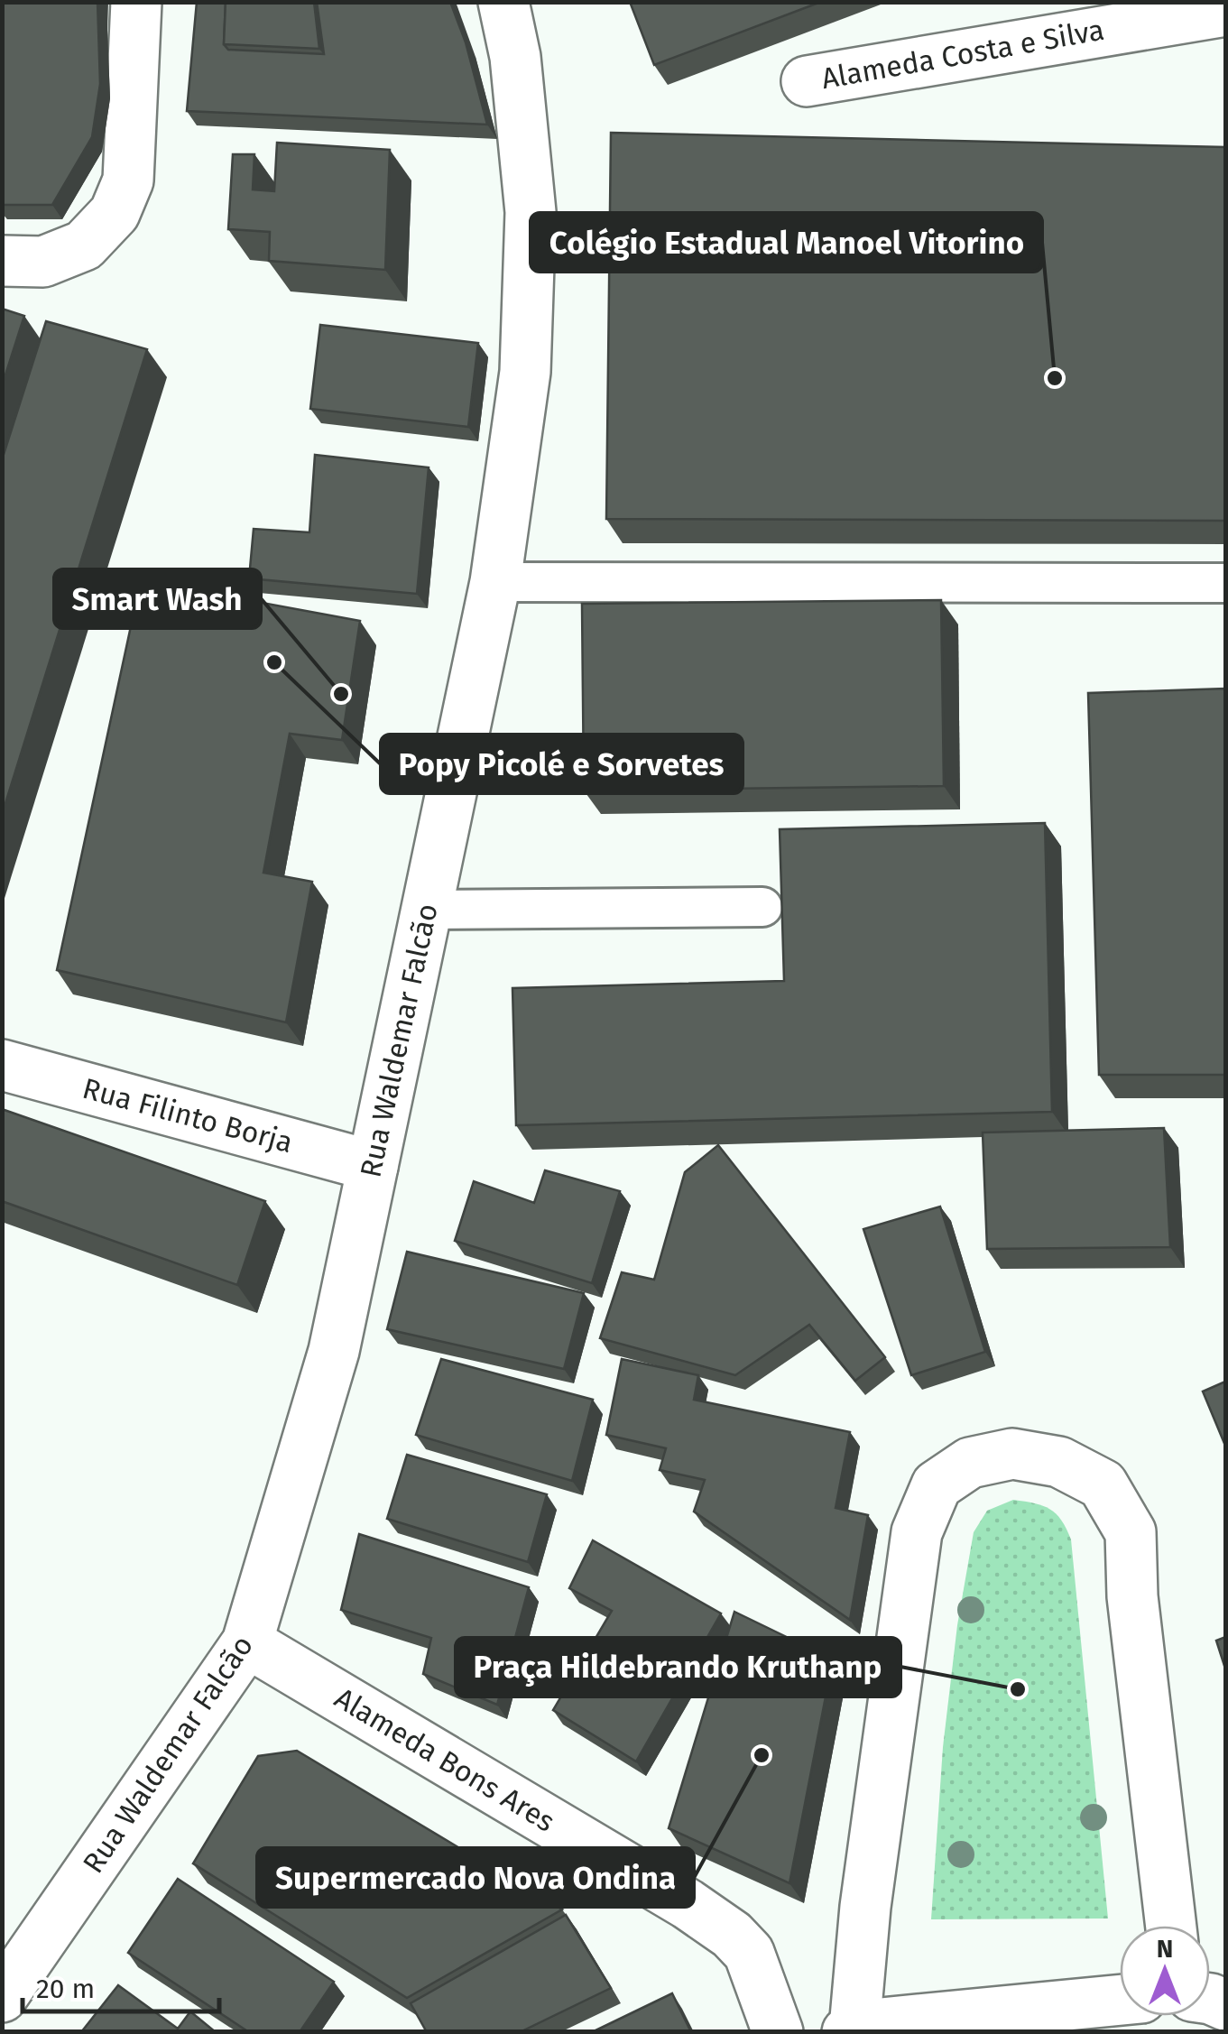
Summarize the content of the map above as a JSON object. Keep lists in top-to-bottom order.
{
  "streets": {
    "street": [
      "Alameda Costa e Silva",
      "Rua Waldemar Falcão",
      "Rua Filinto Borja",
      "Alameda Bons Ares"
    ]
  },
  "crossings": [
    ["Rua Waldemar Falcão", "Rua Filinto Borja"],
    ["Rua Waldemar Falcão", "Alameda Bons Ares"]
  ],
  "places": [
    "Colégio Estadual Manoel Vitorino",
    "Popy Picolé e Sorvetes",
    "Smart Wash",
    "Praça Hildebrando Kruthanp",
    "Supermercado Nova Ondina"
  ],
  "scale_bar": "20 m",
  "north": "top"
}
